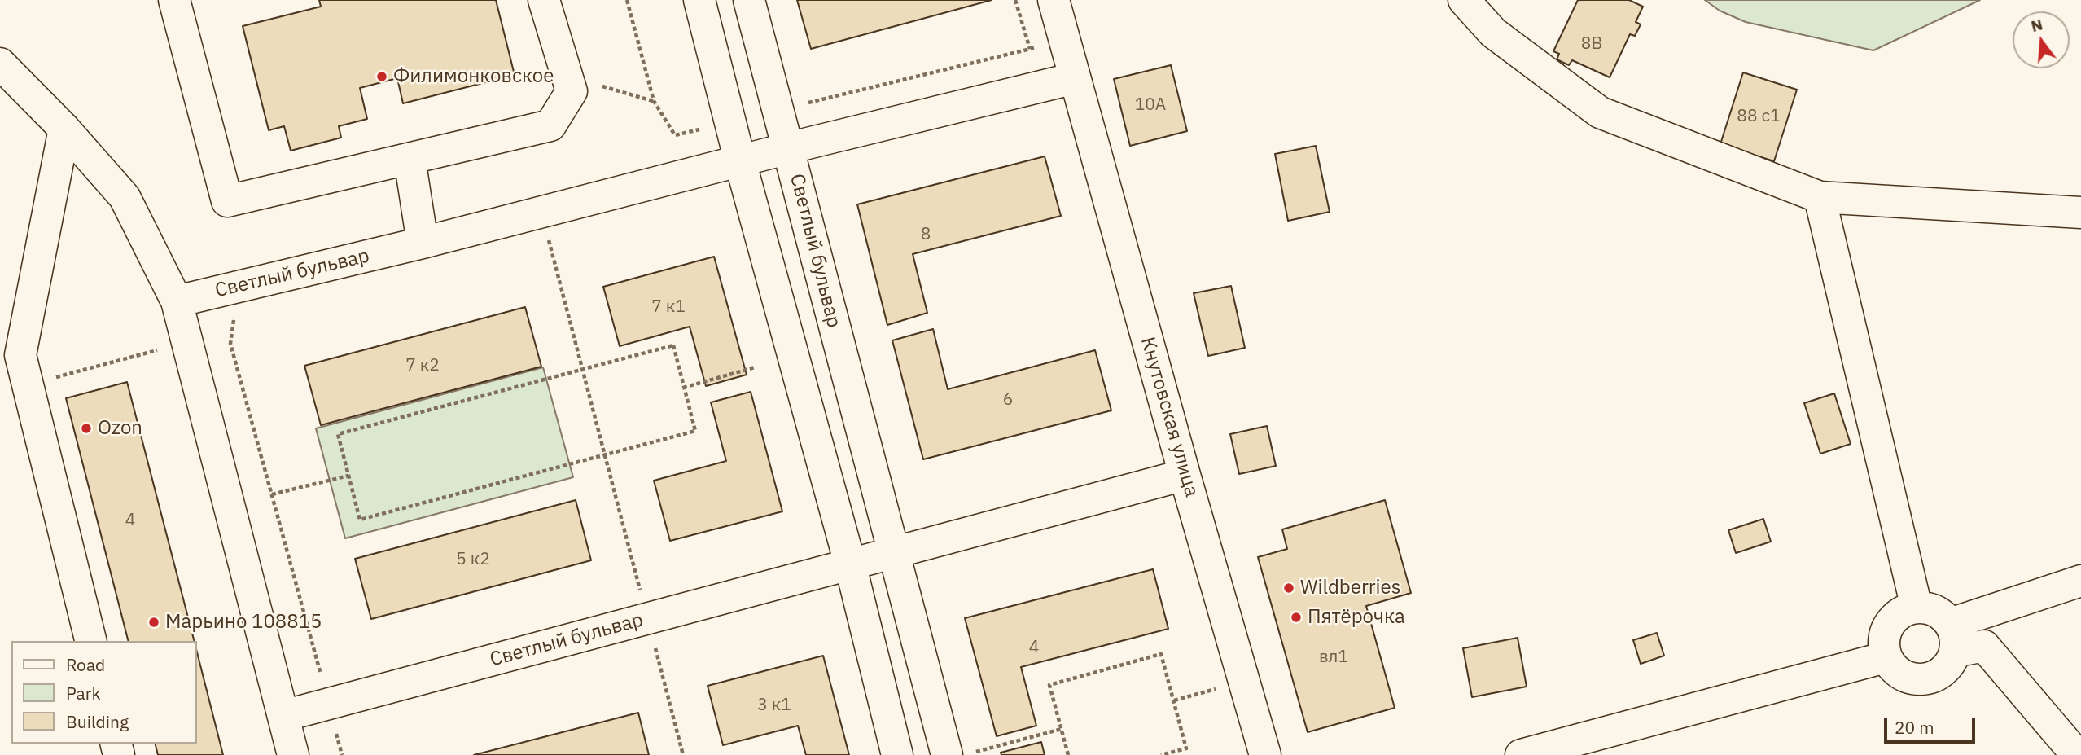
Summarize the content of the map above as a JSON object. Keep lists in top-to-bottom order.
{
  "streets": {
    "street": ["Светлый бульвар", "Кнутовская улица"]
  },
  "crossings": [
    ["Светлый бульвар", "Кнутовская улица"]
  ],
  "places": [
    "Филимонковское",
    "Ozon",
    "Wildberries",
    "Пятёрочка",
    "Марьино 108815"
  ],
  "house_numbers": [
    "8В",
    "10А",
    "88 с1",
    "8",
    "7 к1",
    "7 к2",
    "6",
    "4",
    "5 к2",
    "4",
    "вл1",
    "3 к1"
  ],
  "legend": ["Road", "Park", "Building"],
  "scale_bar": "20 m",
  "north": "top"
}
